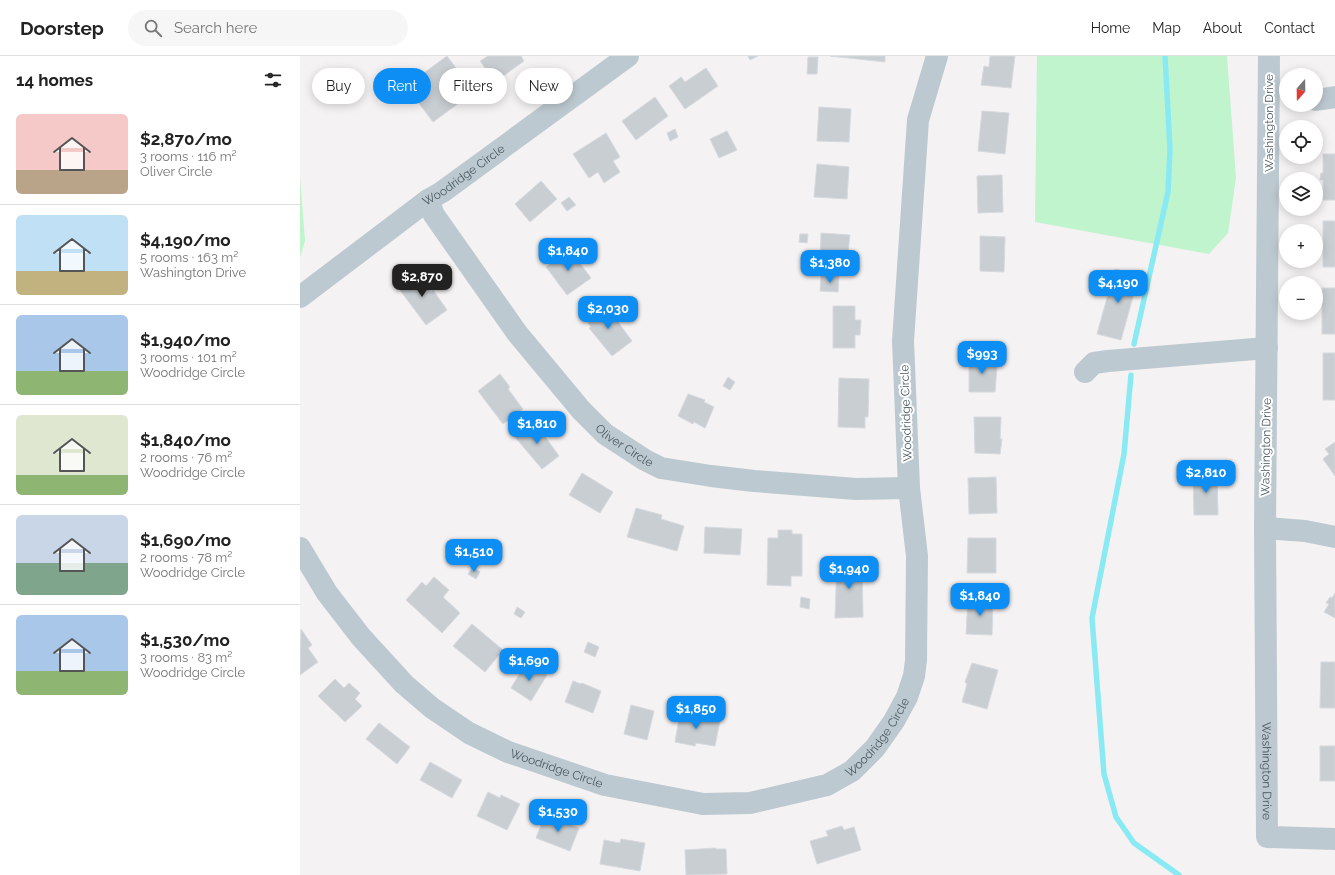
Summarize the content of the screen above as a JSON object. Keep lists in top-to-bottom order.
{
  "streets": {
    "street": ["Washington Drive", "Woodridge Circle", "Oliver Circle"]
  },
  "crossings": [
    ["Woodridge Circle", "Oliver Circle"]
  ],
  "north": "bottom",
  "page": {
    "header": "Doorstep",
    "search": "Search here",
    "nav": [
      "Home",
      "Map",
      "About",
      "Contact"
    ],
    "heading": "14 homes",
    "map_buttons": ["+", "−"],
    "chip": [
      "Buy",
      "Rent",
      "Filters",
      "New"
    ],
    "list": [
      {
        "name": "$2,870/mo",
        "note": "3 rooms · 116 m² · Oliver Circle"
      },
      {
        "name": "$4,190/mo",
        "note": "5 rooms · 163 m² · Washington Drive"
      },
      {
        "name": "$1,940/mo",
        "note": "3 rooms · 101 m² · Woodridge Circle"
      },
      {
        "name": "$1,840/mo",
        "note": "2 rooms · 76 m² · Woodridge Circle"
      },
      {
        "name": "$1,690/mo",
        "note": "2 rooms · 78 m² · Woodridge Circle"
      },
      {
        "name": "$1,530/mo",
        "note": "3 rooms · 83 m² · Woodridge Circle"
      }
    ],
    "price": [
      "$1,840",
      "$1,380",
      "$2,870",
      "$4,190",
      "$2,030",
      "$993",
      "$1,810",
      "$2,810",
      "$1,510",
      "$1,940",
      "$1,840",
      "$1,690",
      "$1,850",
      "$1,530"
    ]
  }
}
